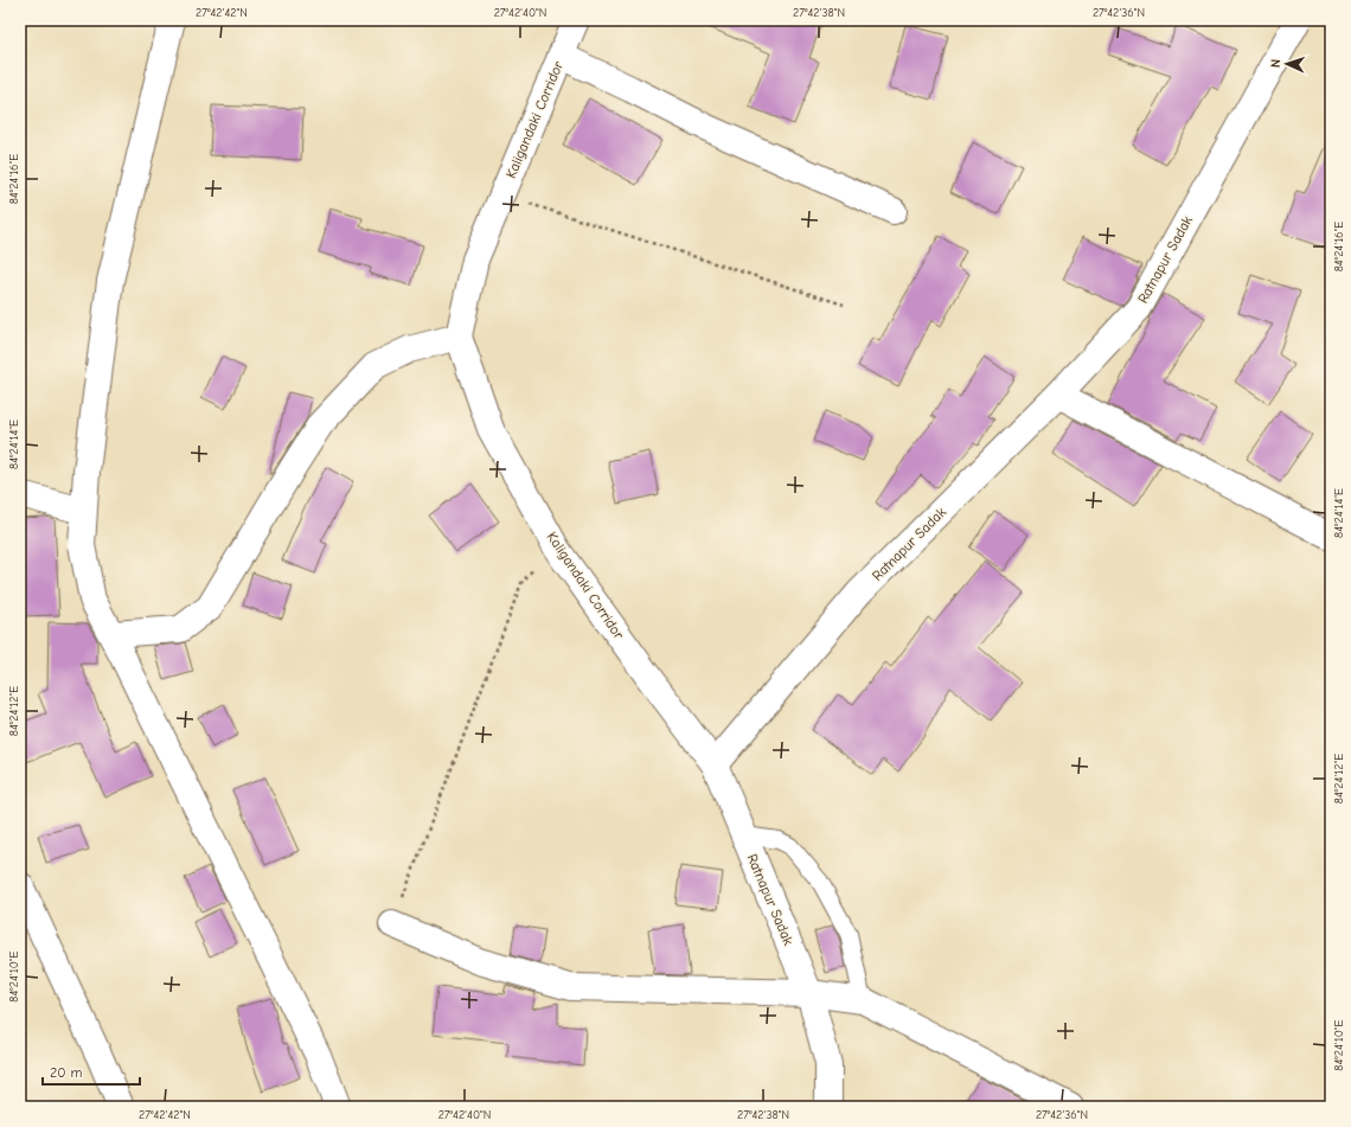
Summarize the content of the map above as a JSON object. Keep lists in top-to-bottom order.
{
  "streets": {
    "street": ["Kaligandaki Corridor", "Ratnapur Sadak"]
  },
  "crossings": [
    ["Kaligandaki Corridor", "Ratnapur Sadak"]
  ],
  "scale_bar": "20 m",
  "north": "left",
  "coordinates": [
    "27°42'42\"N",
    "27°42'40\"N",
    "27°42'38\"N",
    "27°42'36\"N",
    "84°24'16\"E",
    "84°24'14\"E",
    "84°24'12\"E",
    "84°24'10\"E"
  ]
}
